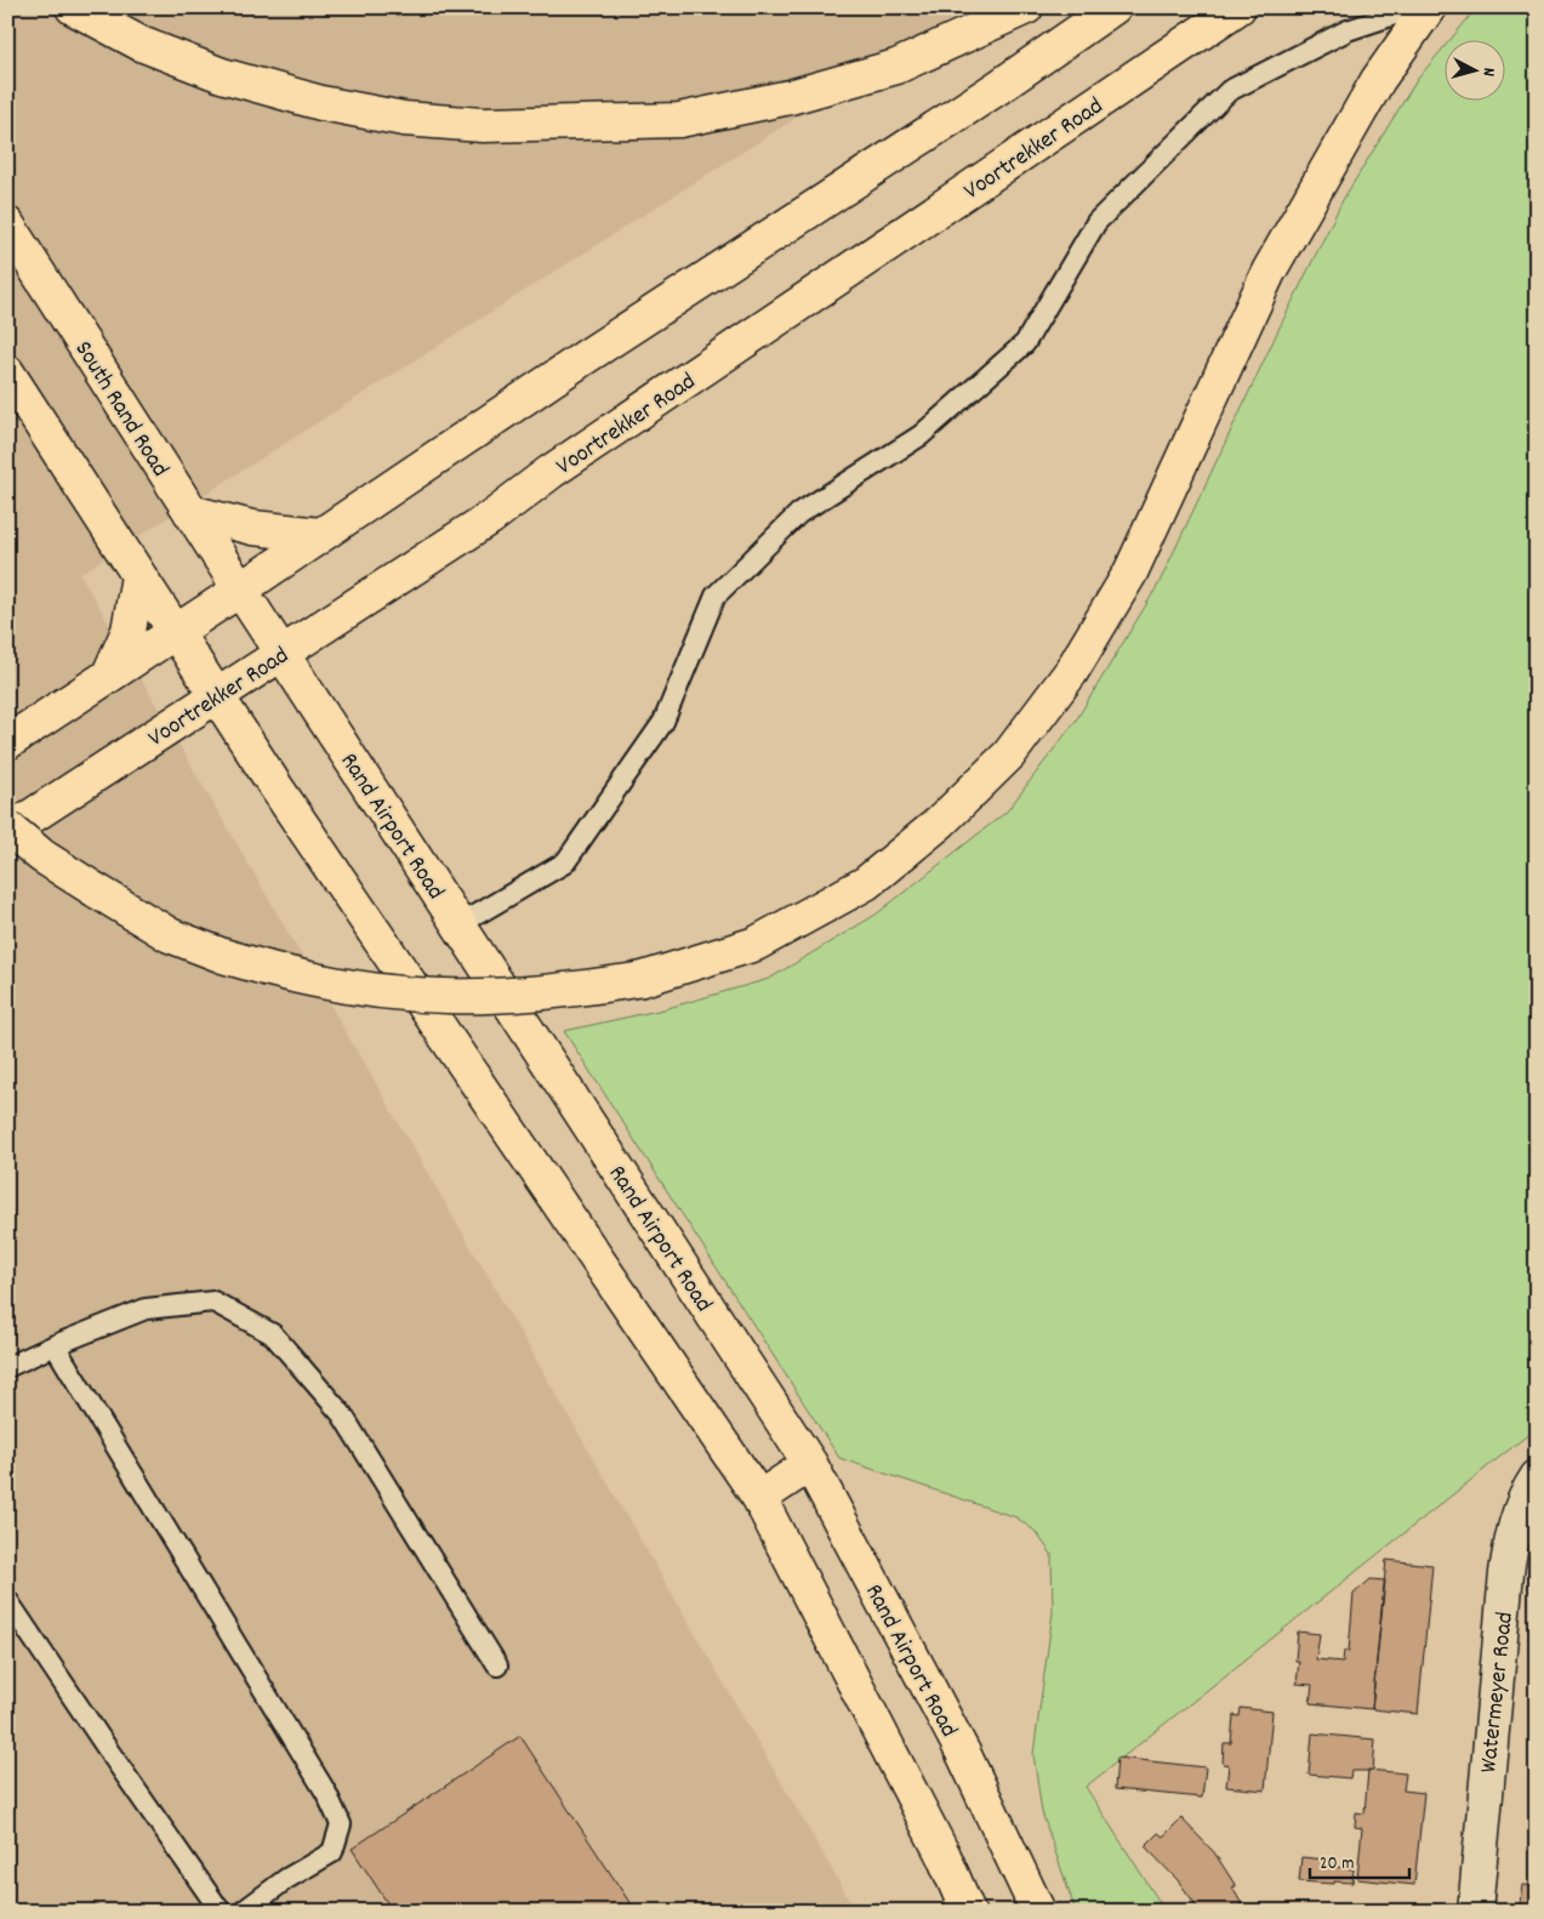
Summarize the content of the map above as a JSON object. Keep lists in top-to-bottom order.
{
  "streets": {
    "main road": ["Voortrekker Road", "South Rand Road", "Rand Airport Road"],
    "street": ["Watermeyer Road"]
  },
  "crossings": [
    ["Voortrekker Road", "Rand Airport Road"],
    ["South Rand Road", "Rand Airport Road"]
  ],
  "scale_bar": "20 m",
  "north": "right"
}
